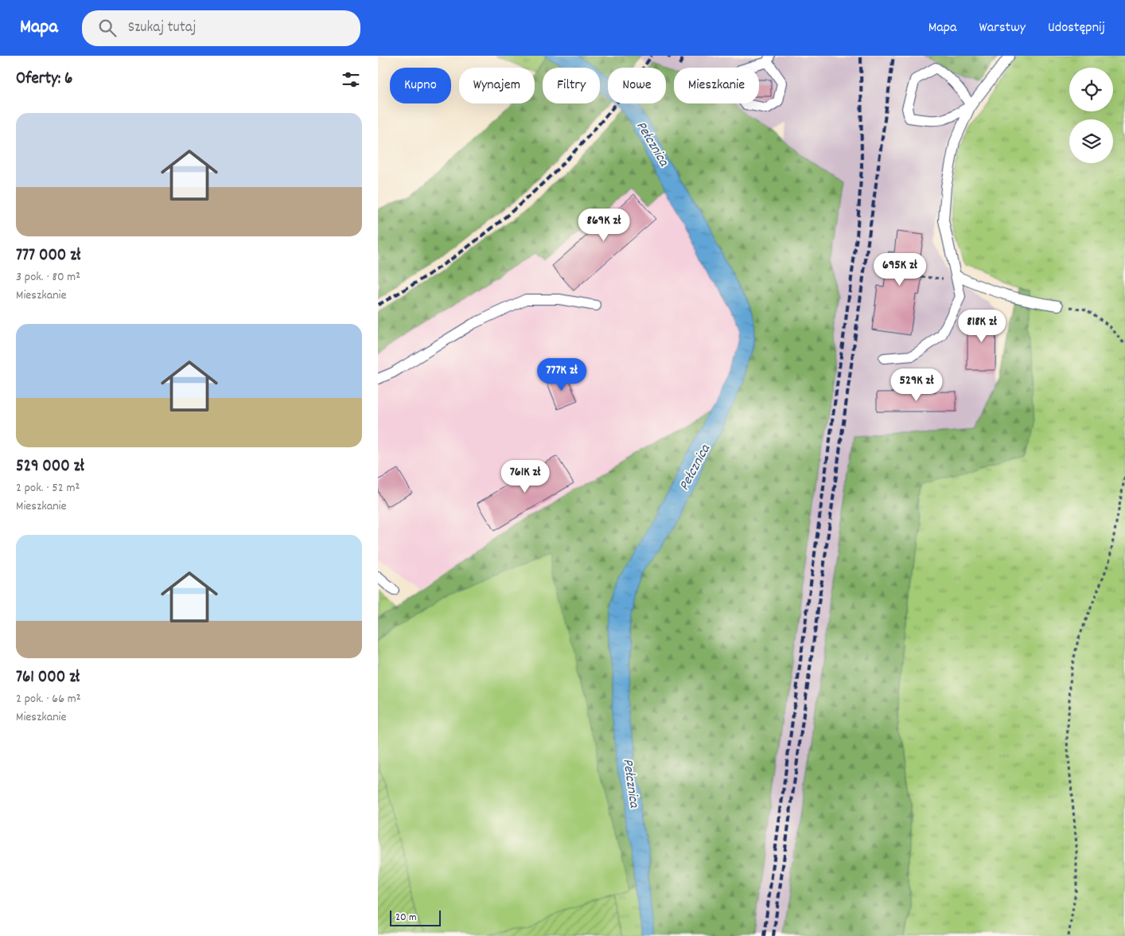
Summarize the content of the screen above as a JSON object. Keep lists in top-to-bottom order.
{
  "water": ["Pełcznica"],
  "scale_bar": "20 m",
  "page": {
    "header": "Mapa",
    "search": "Szukaj tutaj",
    "nav": ["Mapa", "Warstwy", "Udostępnij"],
    "heading": "Oferty: 6",
    "chip": [
      "Kupno",
      "Wynajem",
      "Filtry",
      "Nowe",
      "Mieszkanie"
    ],
    "list": [
      {
        "name": "777 000 zł",
        "note": "3 pok. · 80 m² · Mieszkanie"
      },
      {
        "name": "529 000 zł",
        "note": "2 pok. · 52 m² · Mieszkanie"
      },
      {
        "name": "761 000 zł",
        "note": "2 pok. · 66 m² · Mieszkanie"
      }
    ],
    "price": [
      "869K zł",
      "695K zł",
      "818K zł",
      "777K zł",
      "529K zł",
      "761K zł"
    ],
    "scale": "20 m"
  }
}
